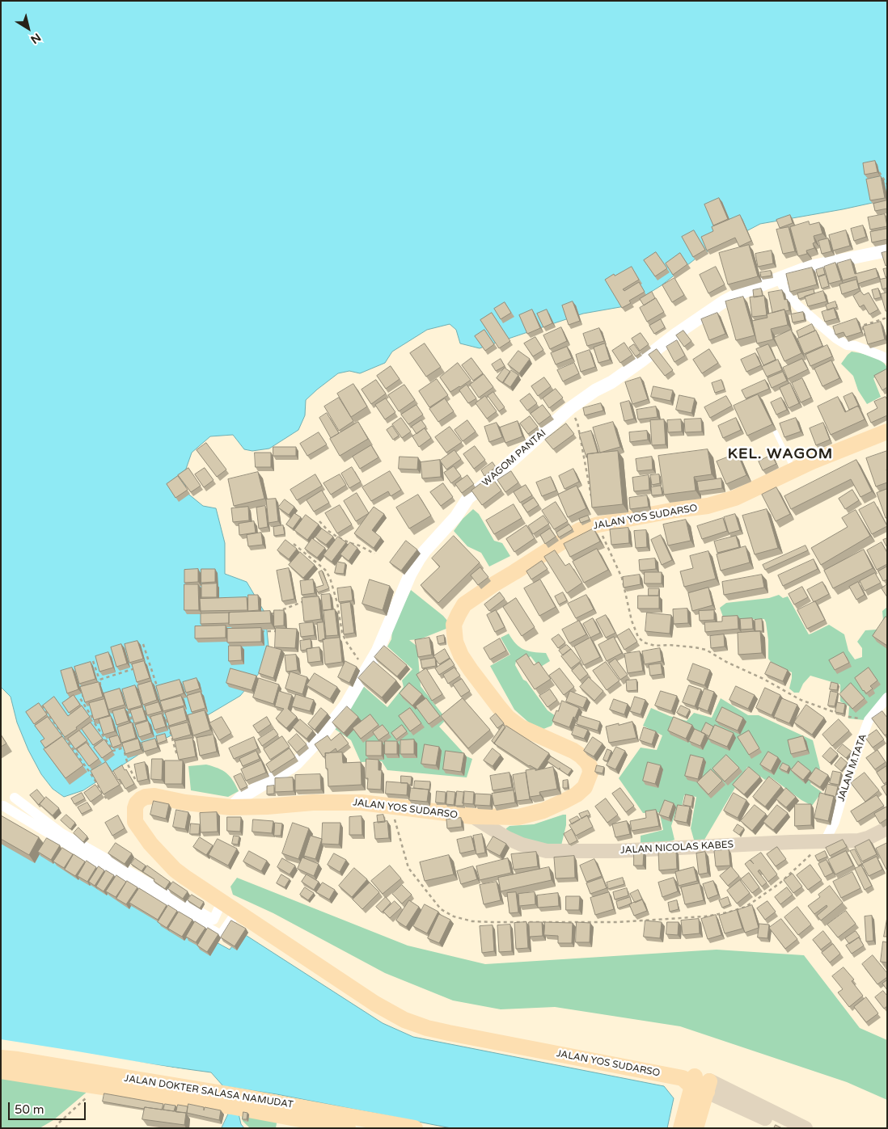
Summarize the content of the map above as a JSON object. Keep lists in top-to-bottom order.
{
  "streets": {
    "main road": ["JALAN YOS SUDARSO", "JALAN NICOLAS KABES", "JALAN DOKTER SALASA NAMUDAT"],
    "street": ["WAGOM PANTAI", "JALAN M.TATA"]
  },
  "crossings": [
    ["WAGOM PANTAI", "JALAN YOS SUDARSO"],
    ["JALAN YOS SUDARSO", "JALAN NICOLAS KABES"],
    ["JALAN M.TATA", "JALAN NICOLAS KABES"]
  ],
  "districts": ["KEL. WAGOM"],
  "scale_bar": "50 m",
  "north": "bottom right"
}
